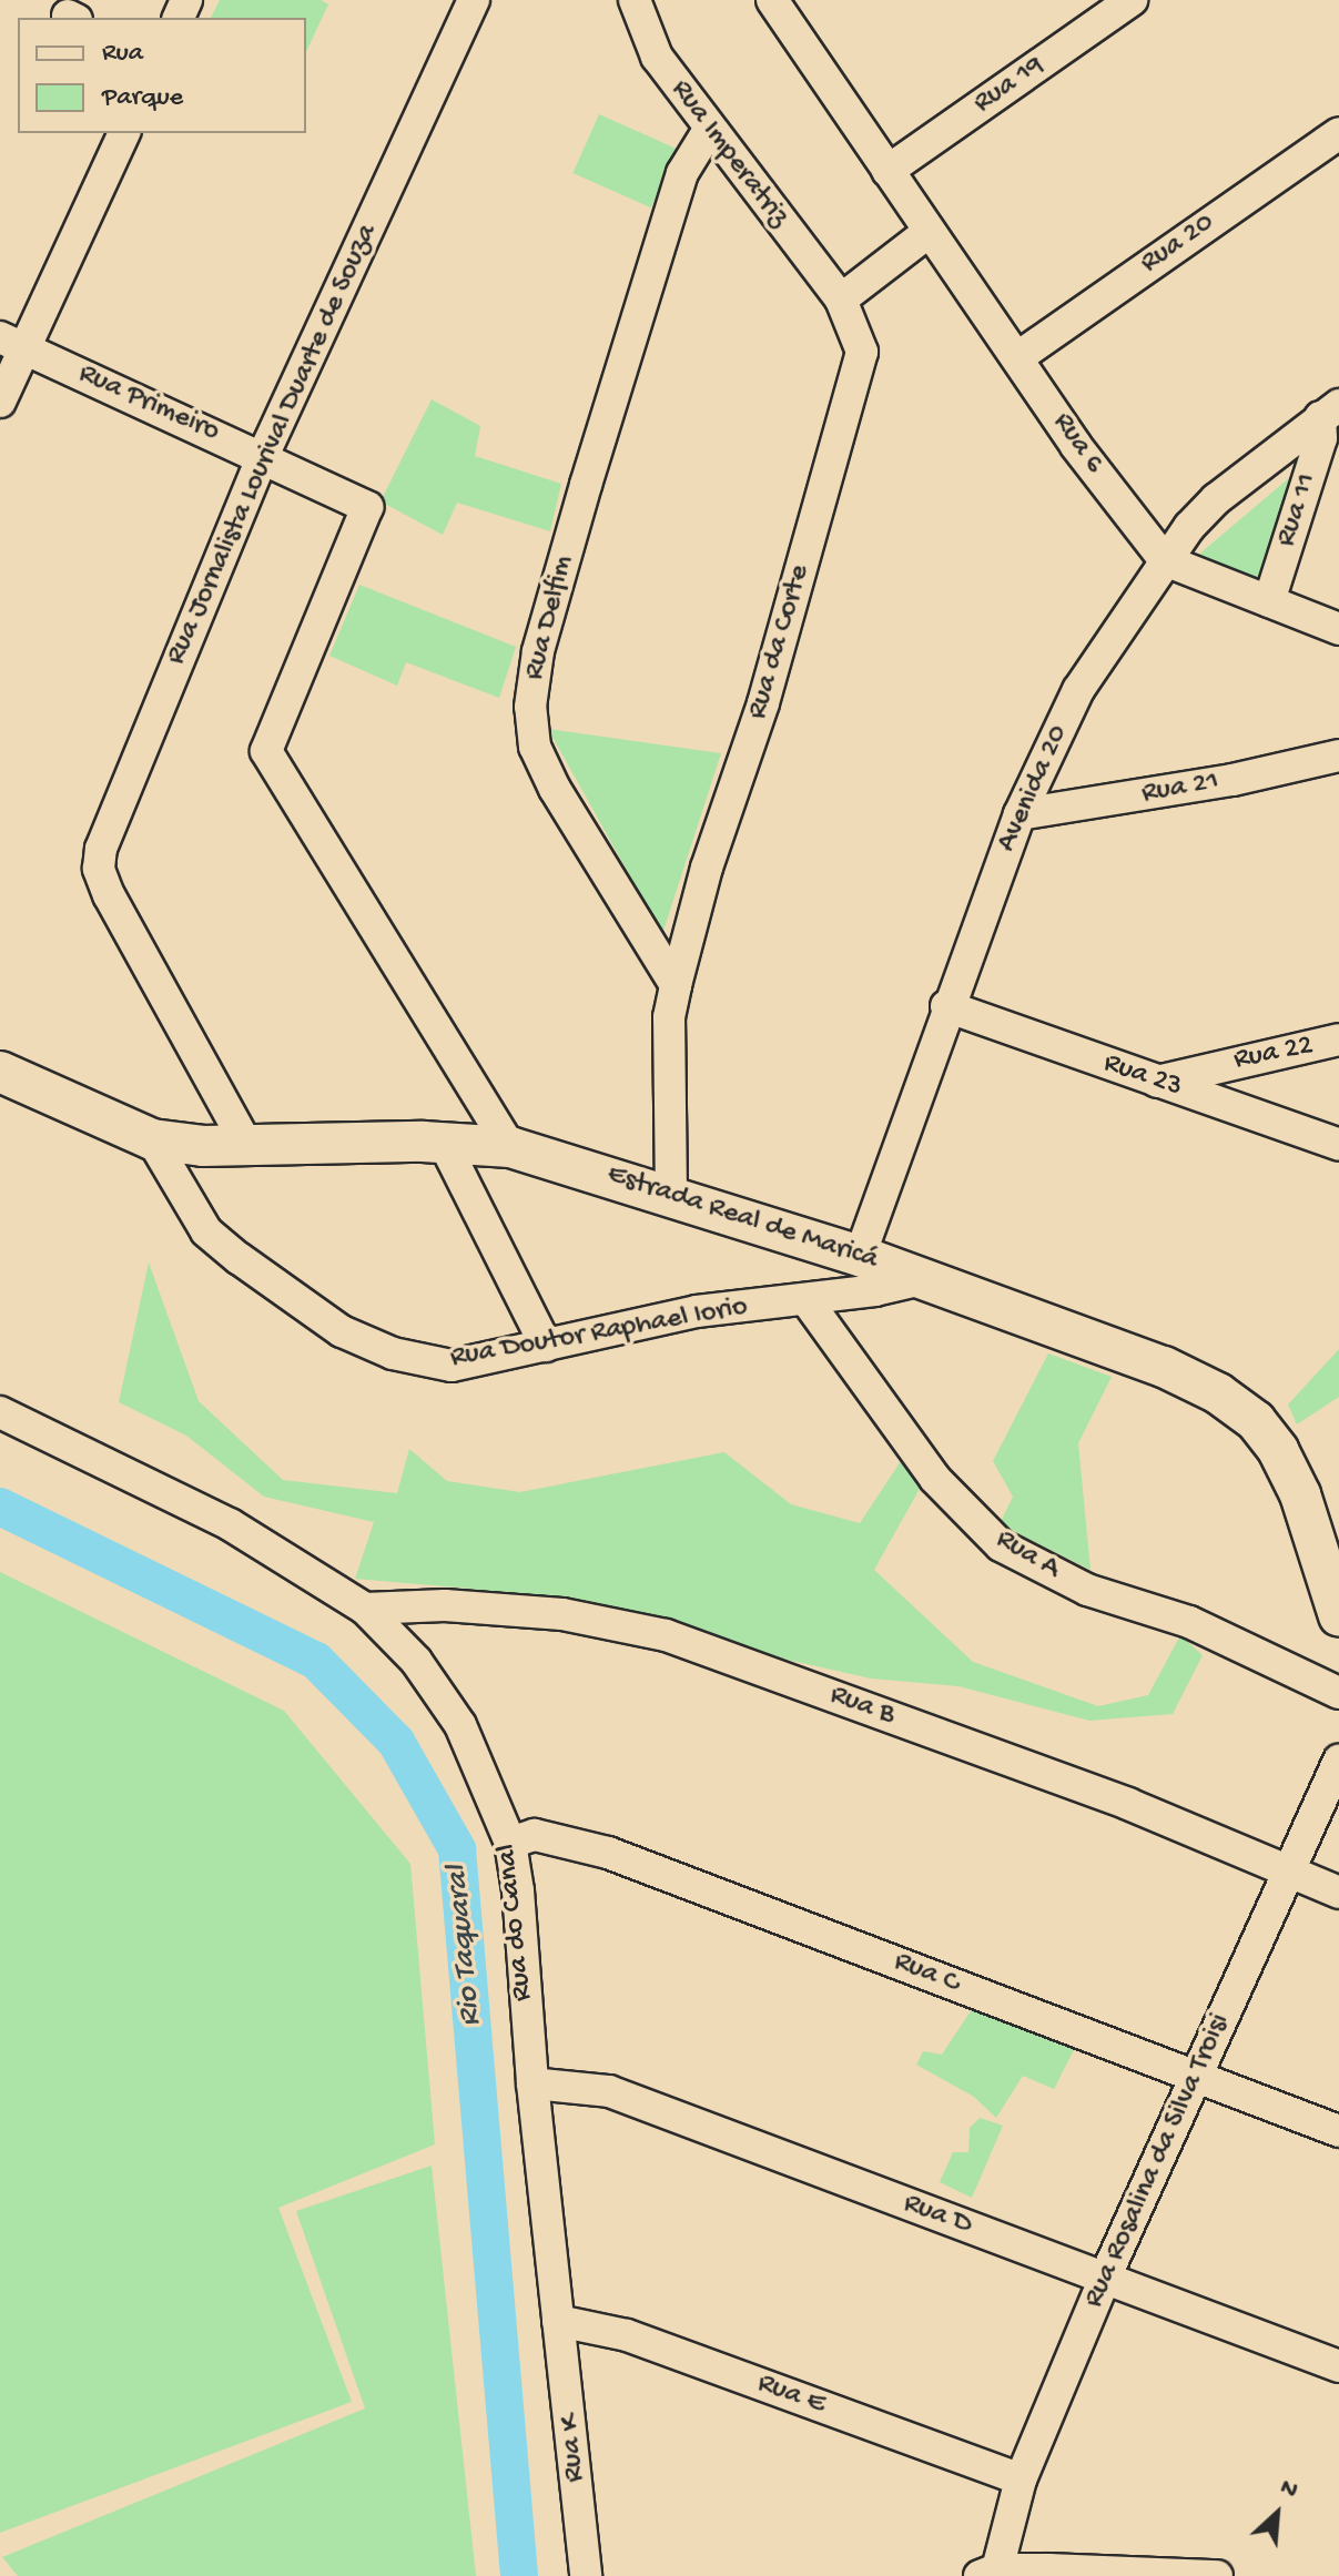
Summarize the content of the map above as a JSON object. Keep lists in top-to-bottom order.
{
  "streets": {
    "main road": ["Estrada Real de Maricá"],
    "street": [
      "Rua 19",
      "Rua Imperatriz",
      "Rua 20",
      "Rua Primeiro",
      "Rua 6",
      "Rua Jornalista Lourival Duarte de Souza",
      "Rua 11",
      "Rua Delfim",
      "Rua da Corte",
      "Avenida 20",
      "Rua 21",
      "Rua 22",
      "Rua 23",
      "Rua Doutor Raphael Iorio",
      "Rua A",
      "Rua B",
      "Rua do Canal",
      "Rua C",
      "Rua Rosalina da Silva Troisi",
      "Rua D",
      "Rua E",
      "Rua K"
    ]
  },
  "crossings": [
    ["Rua 19", "Rua 6"],
    ["Rua Imperatriz", "Rua Delfim"],
    ["Rua Imperatriz", "Rua da Corte"],
    ["Rua 20", "Rua 6"],
    ["Rua Primeiro", "Rua Jornalista Lourival Duarte de Souza"],
    ["Rua Primeiro", "Estrada Real de Maricá"],
    ["Rua 6", "Avenida 20"],
    ["Rua Jornalista Lourival Duarte de Souza", "Estrada Real de Maricá"],
    ["Rua 11", "Avenida 20"],
    ["Rua Delfim", "Rua da Corte"],
    ["Avenida 20", "Rua 21"],
    ["Avenida 20", "Rua 23"],
    ["Avenida 20", "Estrada Real de Maricá"],
    ["Rua 22", "Rua 23"],
    ["Estrada Real de Maricá", "Rua Doutor Raphael Iorio"],
    ["Rua Doutor Raphael Iorio", "Rua A"],
    ["Rua B", "Rua do Canal"],
    ["Rua B", "Rua Rosalina da Silva Troisi"],
    ["Rua do Canal", "Rua C"],
    ["Rua do Canal", "Rua D"],
    ["Rua do Canal", "Rua E"],
    ["Rua do Canal", "Rua K"],
    ["Rua C", "Rua Rosalina da Silva Troisi"],
    ["Rua Rosalina da Silva Troisi", "Rua D"],
    ["Rua Rosalina da Silva Troisi", "Rua E"],
    ["Rua E", "Rua K"]
  ],
  "water": ["Rio Taquaral"],
  "legend": ["Rua", "Parque"],
  "north": "top right"
}
